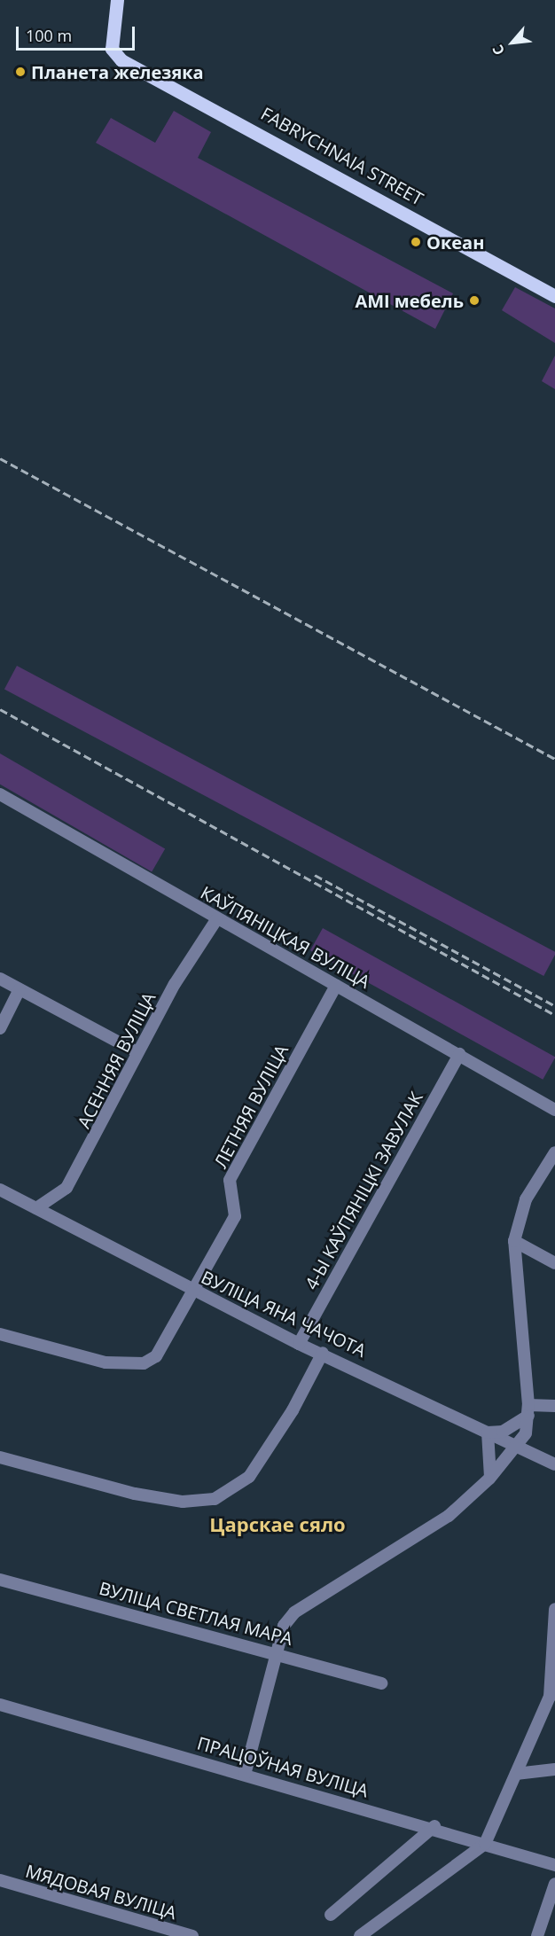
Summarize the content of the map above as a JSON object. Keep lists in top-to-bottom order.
{
  "streets": {
    "main road": ["FABRYCHNAIA STREET"],
    "street": [
      "КАЎПЯНІЦКАЯ ВУЛІЦА",
      "АСЕННЯЯ ВУЛІЦА",
      "ЛЕТНЯЯ ВУЛІЦА",
      "4-Ы КАЎПЯНІЦКІ ЗАВУЛАК",
      "ВУЛІЦА ЯНА ЧАЧОТА",
      "ВУЛІЦА СВЕТЛАЯ МАРА",
      "ПРАЦОЎНАЯ ВУЛІЦА",
      "МЯДОВАЯ ВУЛІЦА"
    ]
  },
  "crossings": [
    ["КАЎПЯНІЦКАЯ ВУЛІЦА", "АСЕННЯЯ ВУЛІЦА"],
    ["КАЎПЯНІЦКАЯ ВУЛІЦА", "ЛЕТНЯЯ ВУЛІЦА"],
    ["КАЎПЯНІЦКАЯ ВУЛІЦА", "4-Ы КАЎПЯНІЦКІ ЗАВУЛАК"],
    ["АСЕННЯЯ ВУЛІЦА", "ВУЛІЦА ЯНА ЧАЧОТА"],
    ["ЛЕТНЯЯ ВУЛІЦА", "ВУЛІЦА ЯНА ЧАЧОТА"],
    ["4-Ы КАЎПЯНІЦКІ ЗАВУЛАК", "ВУЛІЦА ЯНА ЧАЧОТА"]
  ],
  "districts": ["Царскае сяло"],
  "places": ["Планета железяка", "Океан", "AMI мебель"],
  "scale_bar": "100 m",
  "north": "bottom left"
}
